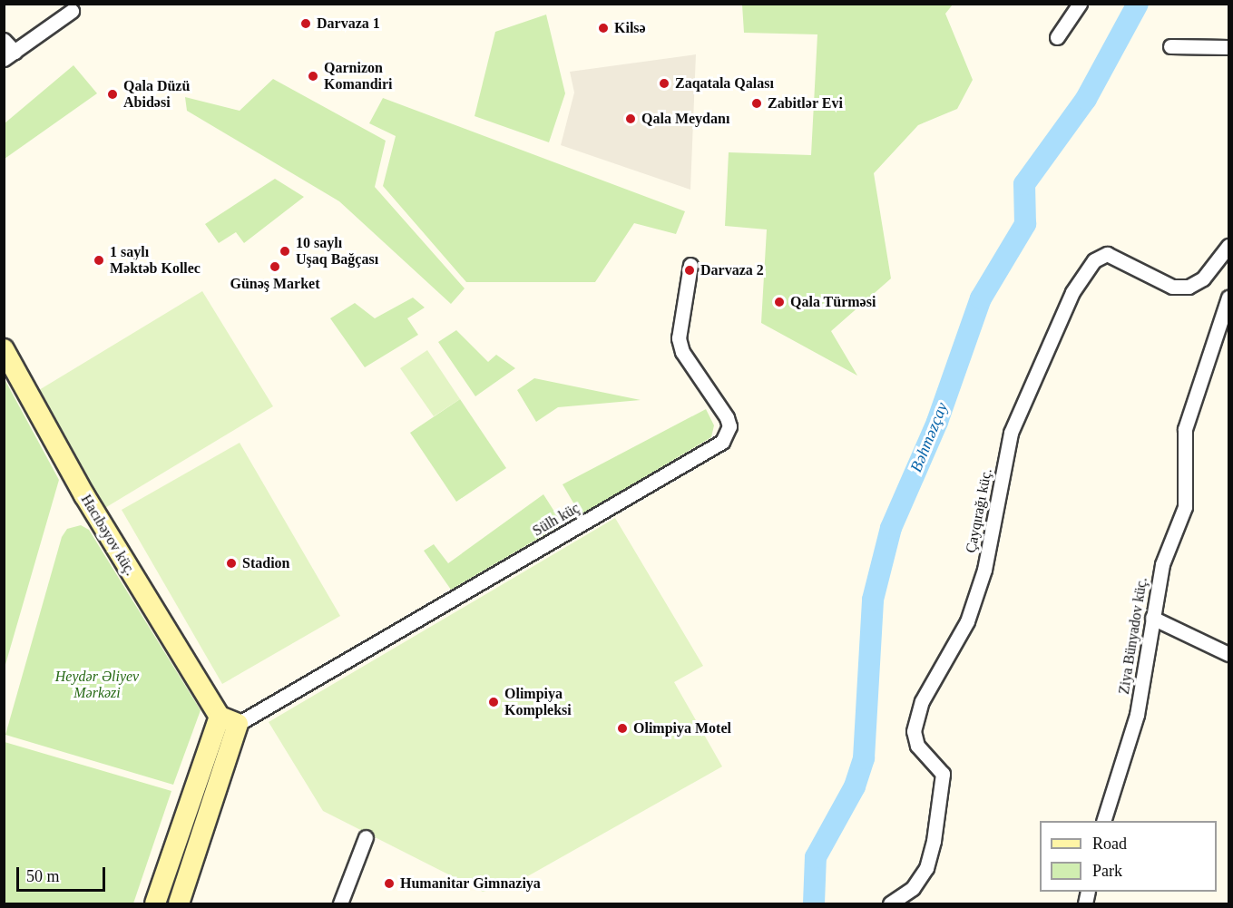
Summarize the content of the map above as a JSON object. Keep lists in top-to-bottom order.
{
  "streets": {
    "street": [
      "Çayqırağı küç.",
      "Sülh küç",
      "Hacıbəyov küç.",
      "Ziya Bünyadov küç."
    ]
  },
  "crossings": [
    ["Sülh küç", "Hacıbəyov küç."]
  ],
  "water": ["Bəhməzçay"],
  "parks": ["Heydər Əliyev Mərkəzi"],
  "places": [
    "Darvaza 1",
    "Kilsə",
    "Qarnizon Komandiri",
    "Zaqatala Qalası",
    "Qala Düzü Abidəsi",
    "Zabitlər Evi",
    "Qala Meydanı",
    "10 saylı Uşaq Bağçası",
    "1 saylı Məktəb Kollec",
    "Günəş Market",
    "Darvaza 2",
    "Qala Türməsi",
    "Stadion",
    "Olimpiya Kompleksi",
    "Olimpiya Motel",
    "Humanitar Gimnaziya"
  ],
  "legend": ["Road", "Park"],
  "scale_bar": "50 m"
}
